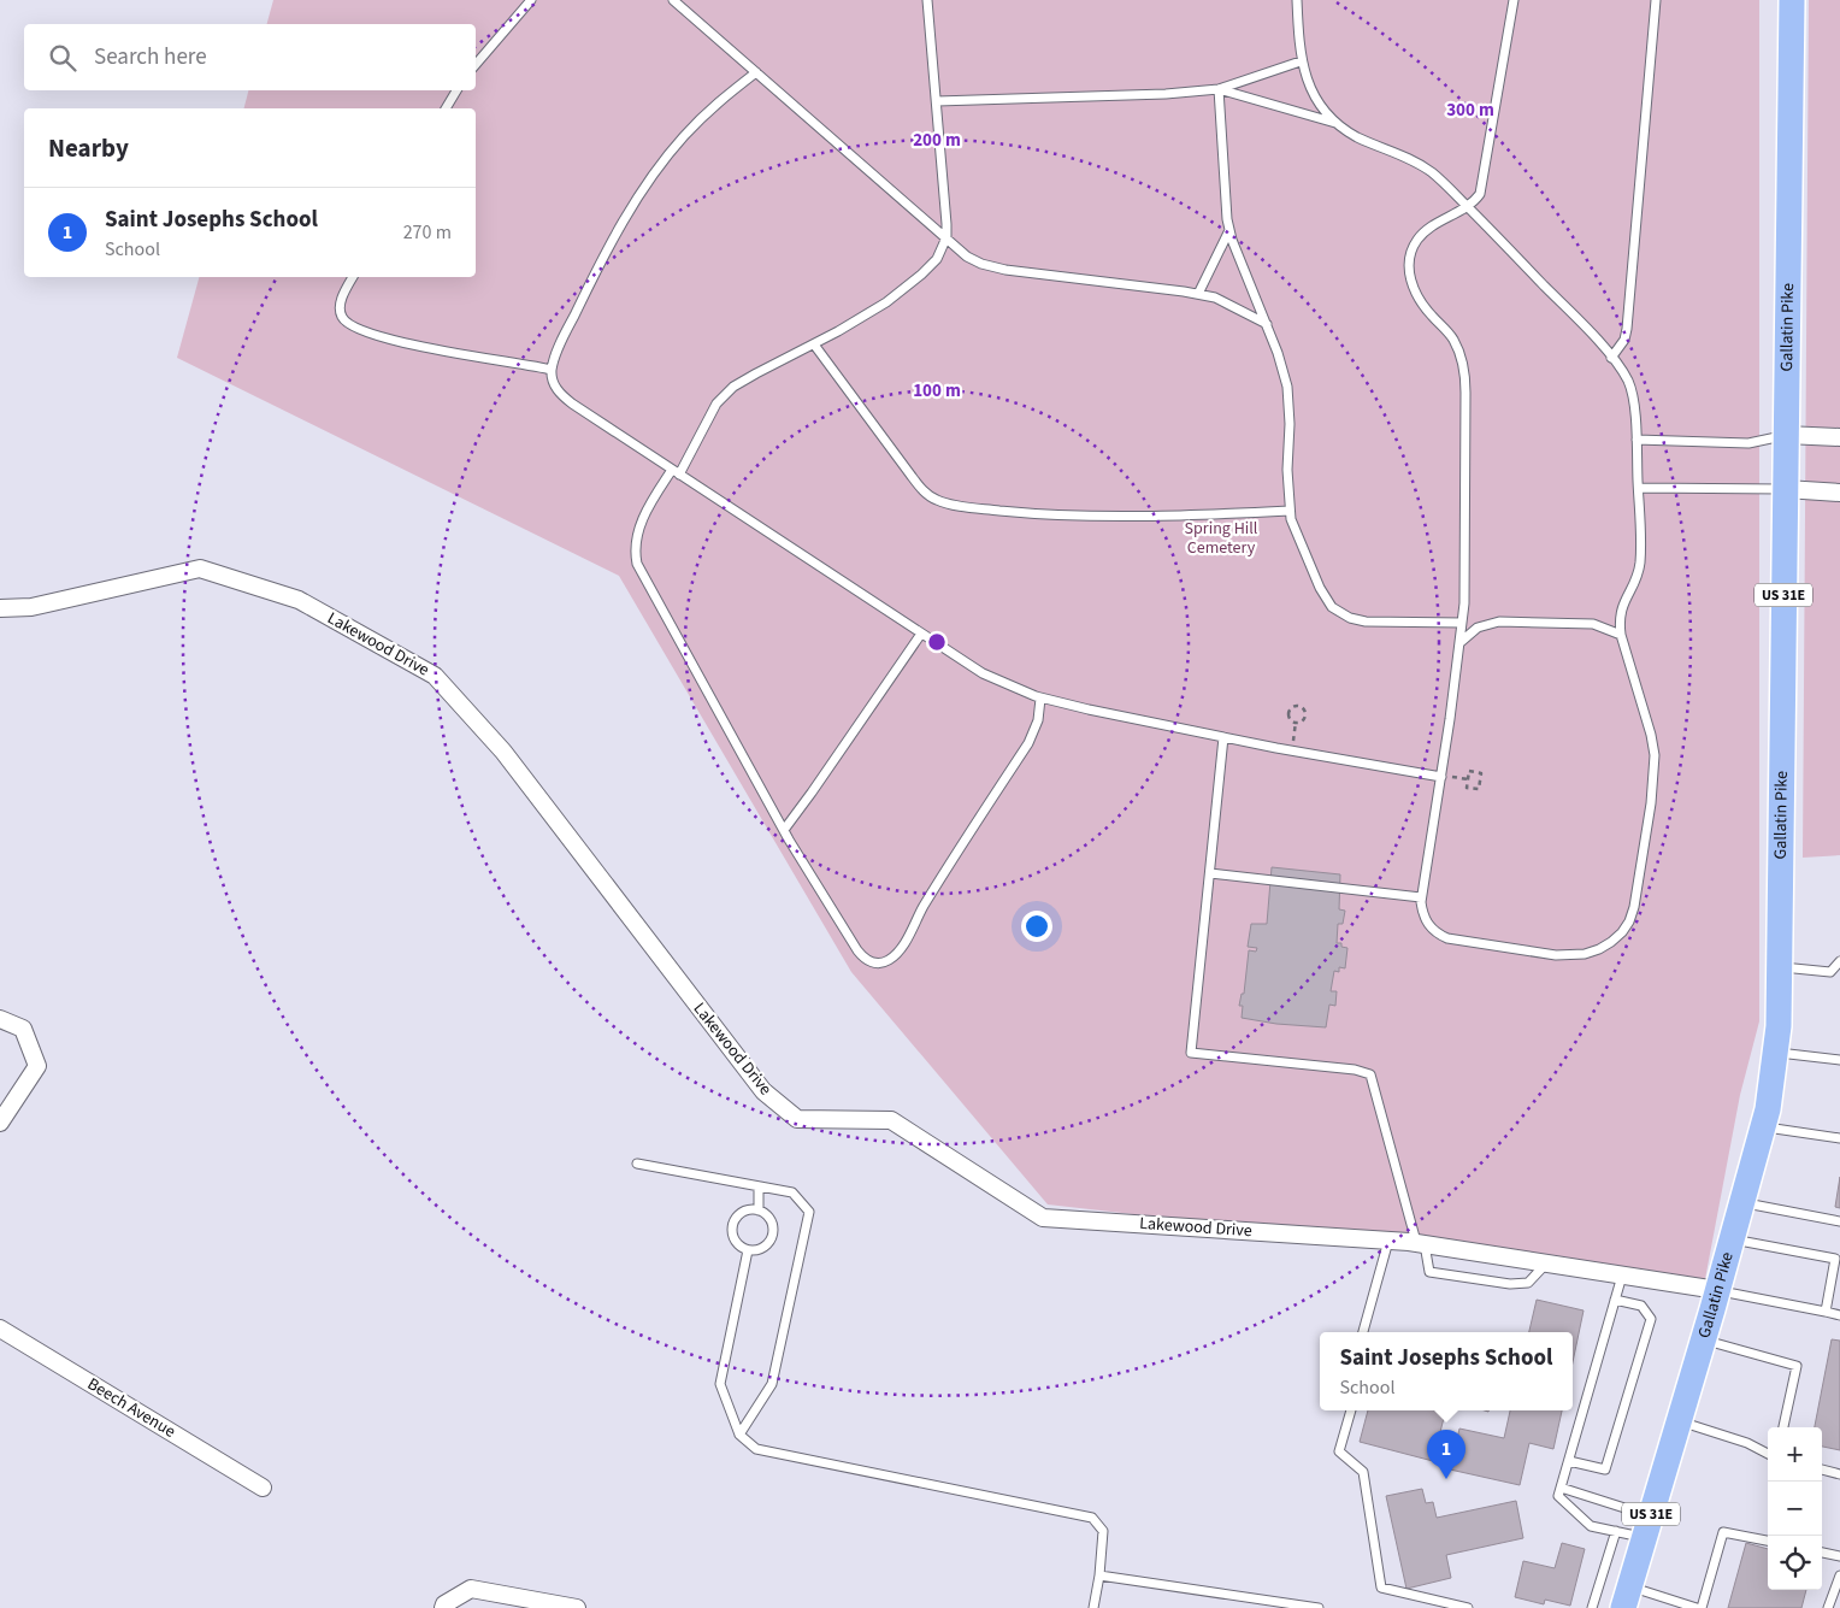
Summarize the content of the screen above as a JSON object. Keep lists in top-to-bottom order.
{
  "streets": {
    "main road": ["Gallatin Pike", "US 31E"],
    "street": ["Lakewood Drive", "Beech Avenue"]
  },
  "crossings": [
    ["Gallatin Pike", "Lakewood Drive"]
  ],
  "parks": ["Spring Hill Cemetery"],
  "page": {
    "search": "Search here",
    "heading": "Nearby",
    "list": [
      {
        "mark": "1",
        "name": "Saint Josephs School",
        "note": "School",
        "value": "270 m"
      }
    ],
    "popup": ["Saint Josephs School", "School"],
    "map_buttons": ["+", "−"],
    "pins": "1"
  },
  "rings": ["300 m", "200 m", "100 m"]
}
